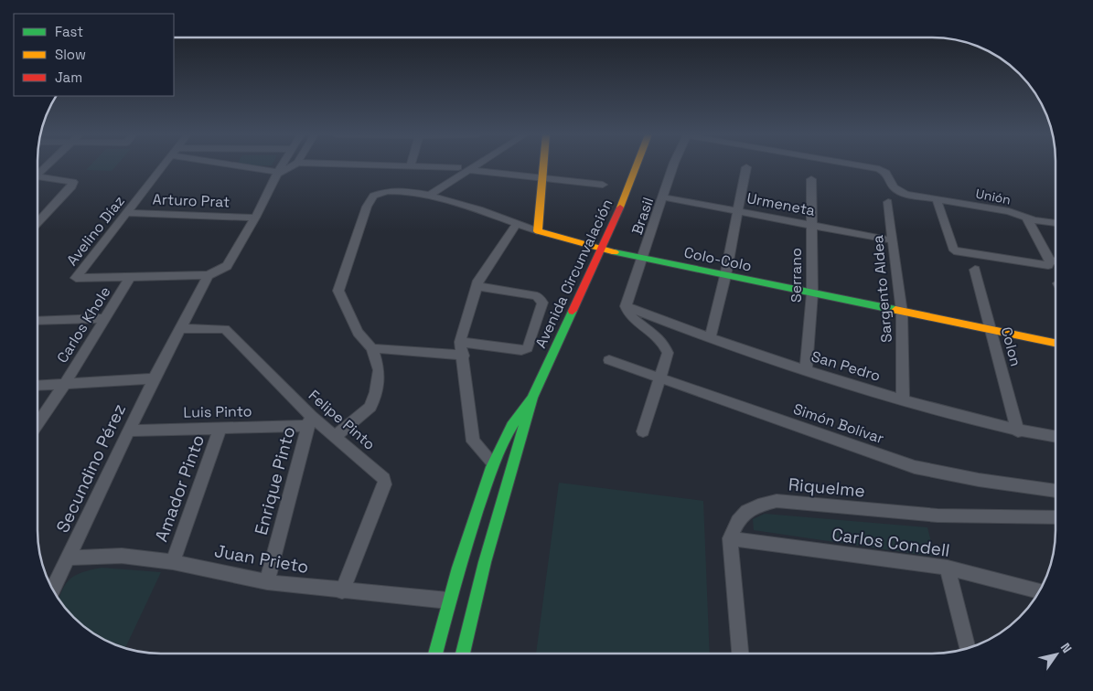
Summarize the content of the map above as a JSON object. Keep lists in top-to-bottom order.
{
  "streets": {
    "main road": ["Colo-Colo", "Avenida Circunvalación"],
    "street": [
      "Unión",
      "Arturo Prat",
      "Urmeneta",
      "Brasil",
      "Avelino Díaz",
      "Serrano",
      "Sargento Aldea",
      "Carlos Khole",
      "Colon",
      "San Pedro",
      "Luis Pinto",
      "Felipe Pinto",
      "Simón Bolívar",
      "Secundino Pérez",
      "Enrique Pinto",
      "Riquelme",
      "Amador Pinto",
      "Carlos Condell",
      "Juan Prieto"
    ]
  },
  "crossings": [
    ["Arturo Prat", "Avelino Díaz"],
    ["Urmeneta", "Brasil"],
    ["Urmeneta", "Serrano"],
    ["Urmeneta", "Sargento Aldea"],
    ["Brasil", "Colo-Colo"],
    ["Brasil", "San Pedro"],
    ["Avelino Díaz", "Carlos Khole"],
    ["Colo-Colo", "Avenida Circunvalación"],
    ["Colo-Colo", "Serrano"],
    ["Colo-Colo", "Sargento Aldea"],
    ["Colo-Colo", "Colon"],
    ["Avenida Circunvalación", "Juan Prieto"],
    ["Serrano", "San Pedro"],
    ["Sargento Aldea", "San Pedro"],
    ["Colon", "San Pedro"],
    ["Luis Pinto", "Felipe Pinto"],
    ["Luis Pinto", "Secundino Pérez"],
    ["Luis Pinto", "Enrique Pinto"],
    ["Luis Pinto", "Amador Pinto"],
    ["Felipe Pinto", "Secundino Pérez"],
    ["Felipe Pinto", "Enrique Pinto"],
    ["Felipe Pinto", "Juan Prieto"],
    ["Secundino Pérez", "Juan Prieto"],
    ["Enrique Pinto", "Juan Prieto"],
    ["Riquelme", "Carlos Condell"],
    ["Amador Pinto", "Juan Prieto"]
  ],
  "legend": ["Fast", "Slow", "Jam"],
  "north": "top right"
}
